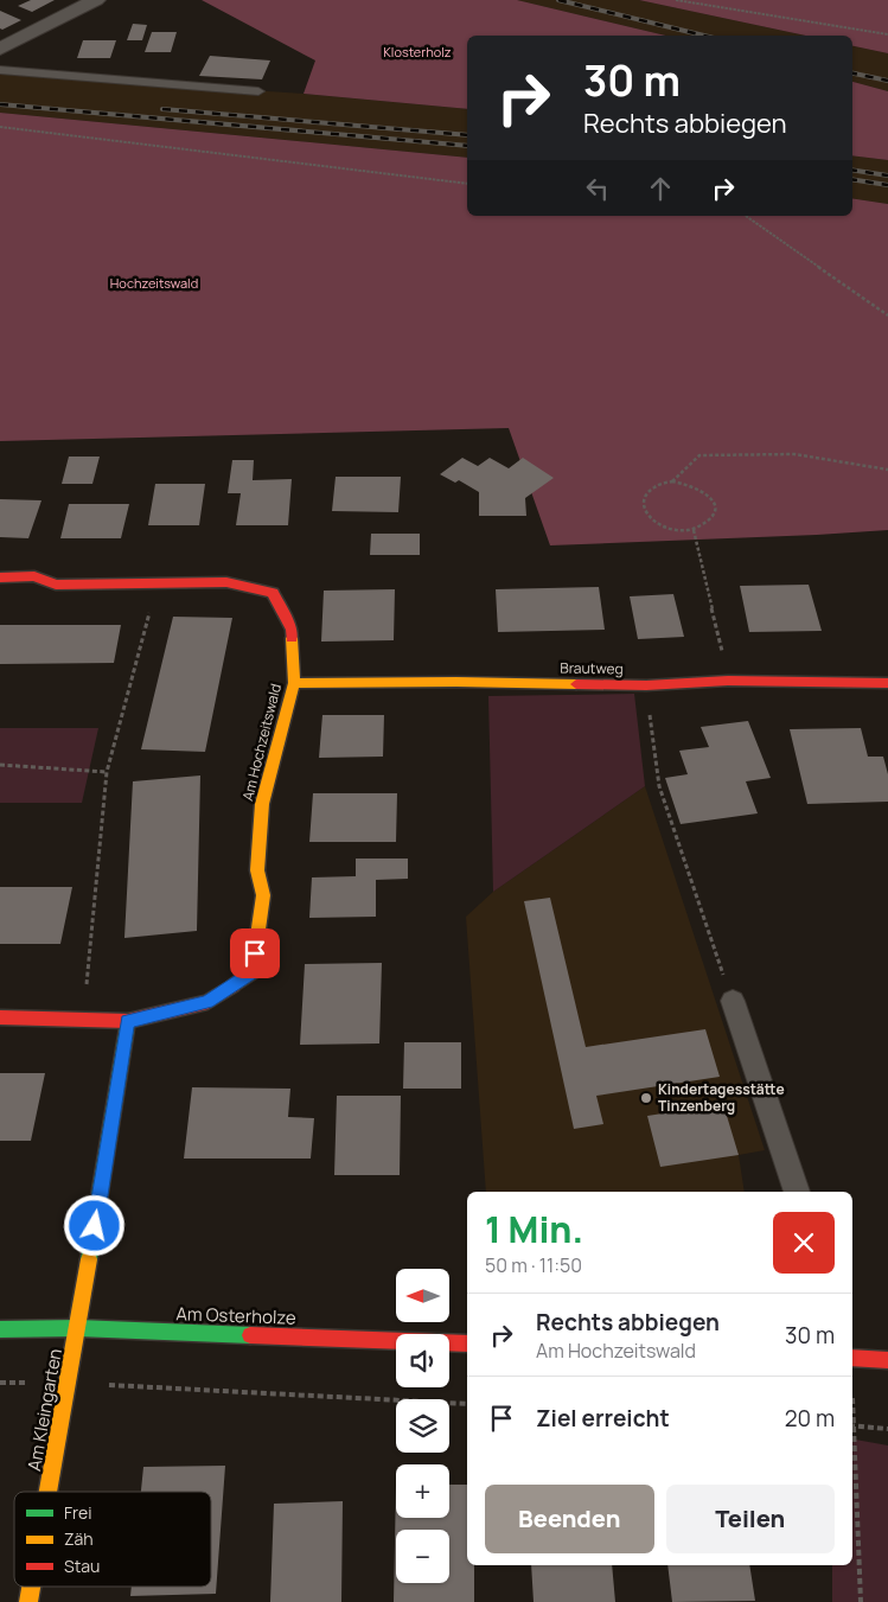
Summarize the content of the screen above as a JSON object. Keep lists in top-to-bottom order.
{
  "streets": {
    "street": [
      "Brautweg",
      "Am Hochzeitswald",
      "Am Osterholze",
      "Am Kleingarten"
    ]
  },
  "crossings": [
    ["Brautweg", "Am Hochzeitswald"],
    ["Am Osterholze", "Am Kleingarten"]
  ],
  "parks": ["Klosterholz", "Hochzeitswald"],
  "places": ["Kindertagesstätte Tinzenberg"],
  "legend": ["Frei", "Zäh", "Stau"],
  "north": "left",
  "page": {
    "turn": ["30 m", "Rechts abbiegen"],
    "heading": ["1 Min.", "50 m · 11:50"],
    "map_buttons": ["+", "−"],
    "list": [
      {
        "name": "Rechts abbiegen",
        "note": "Am Hochzeitswald",
        "value": "30 m"
      },
      {
        "name": "Ziel erreicht",
        "value": "20 m"
      }
    ],
    "buttons": ["Beenden", "Teilen"]
  }
}
